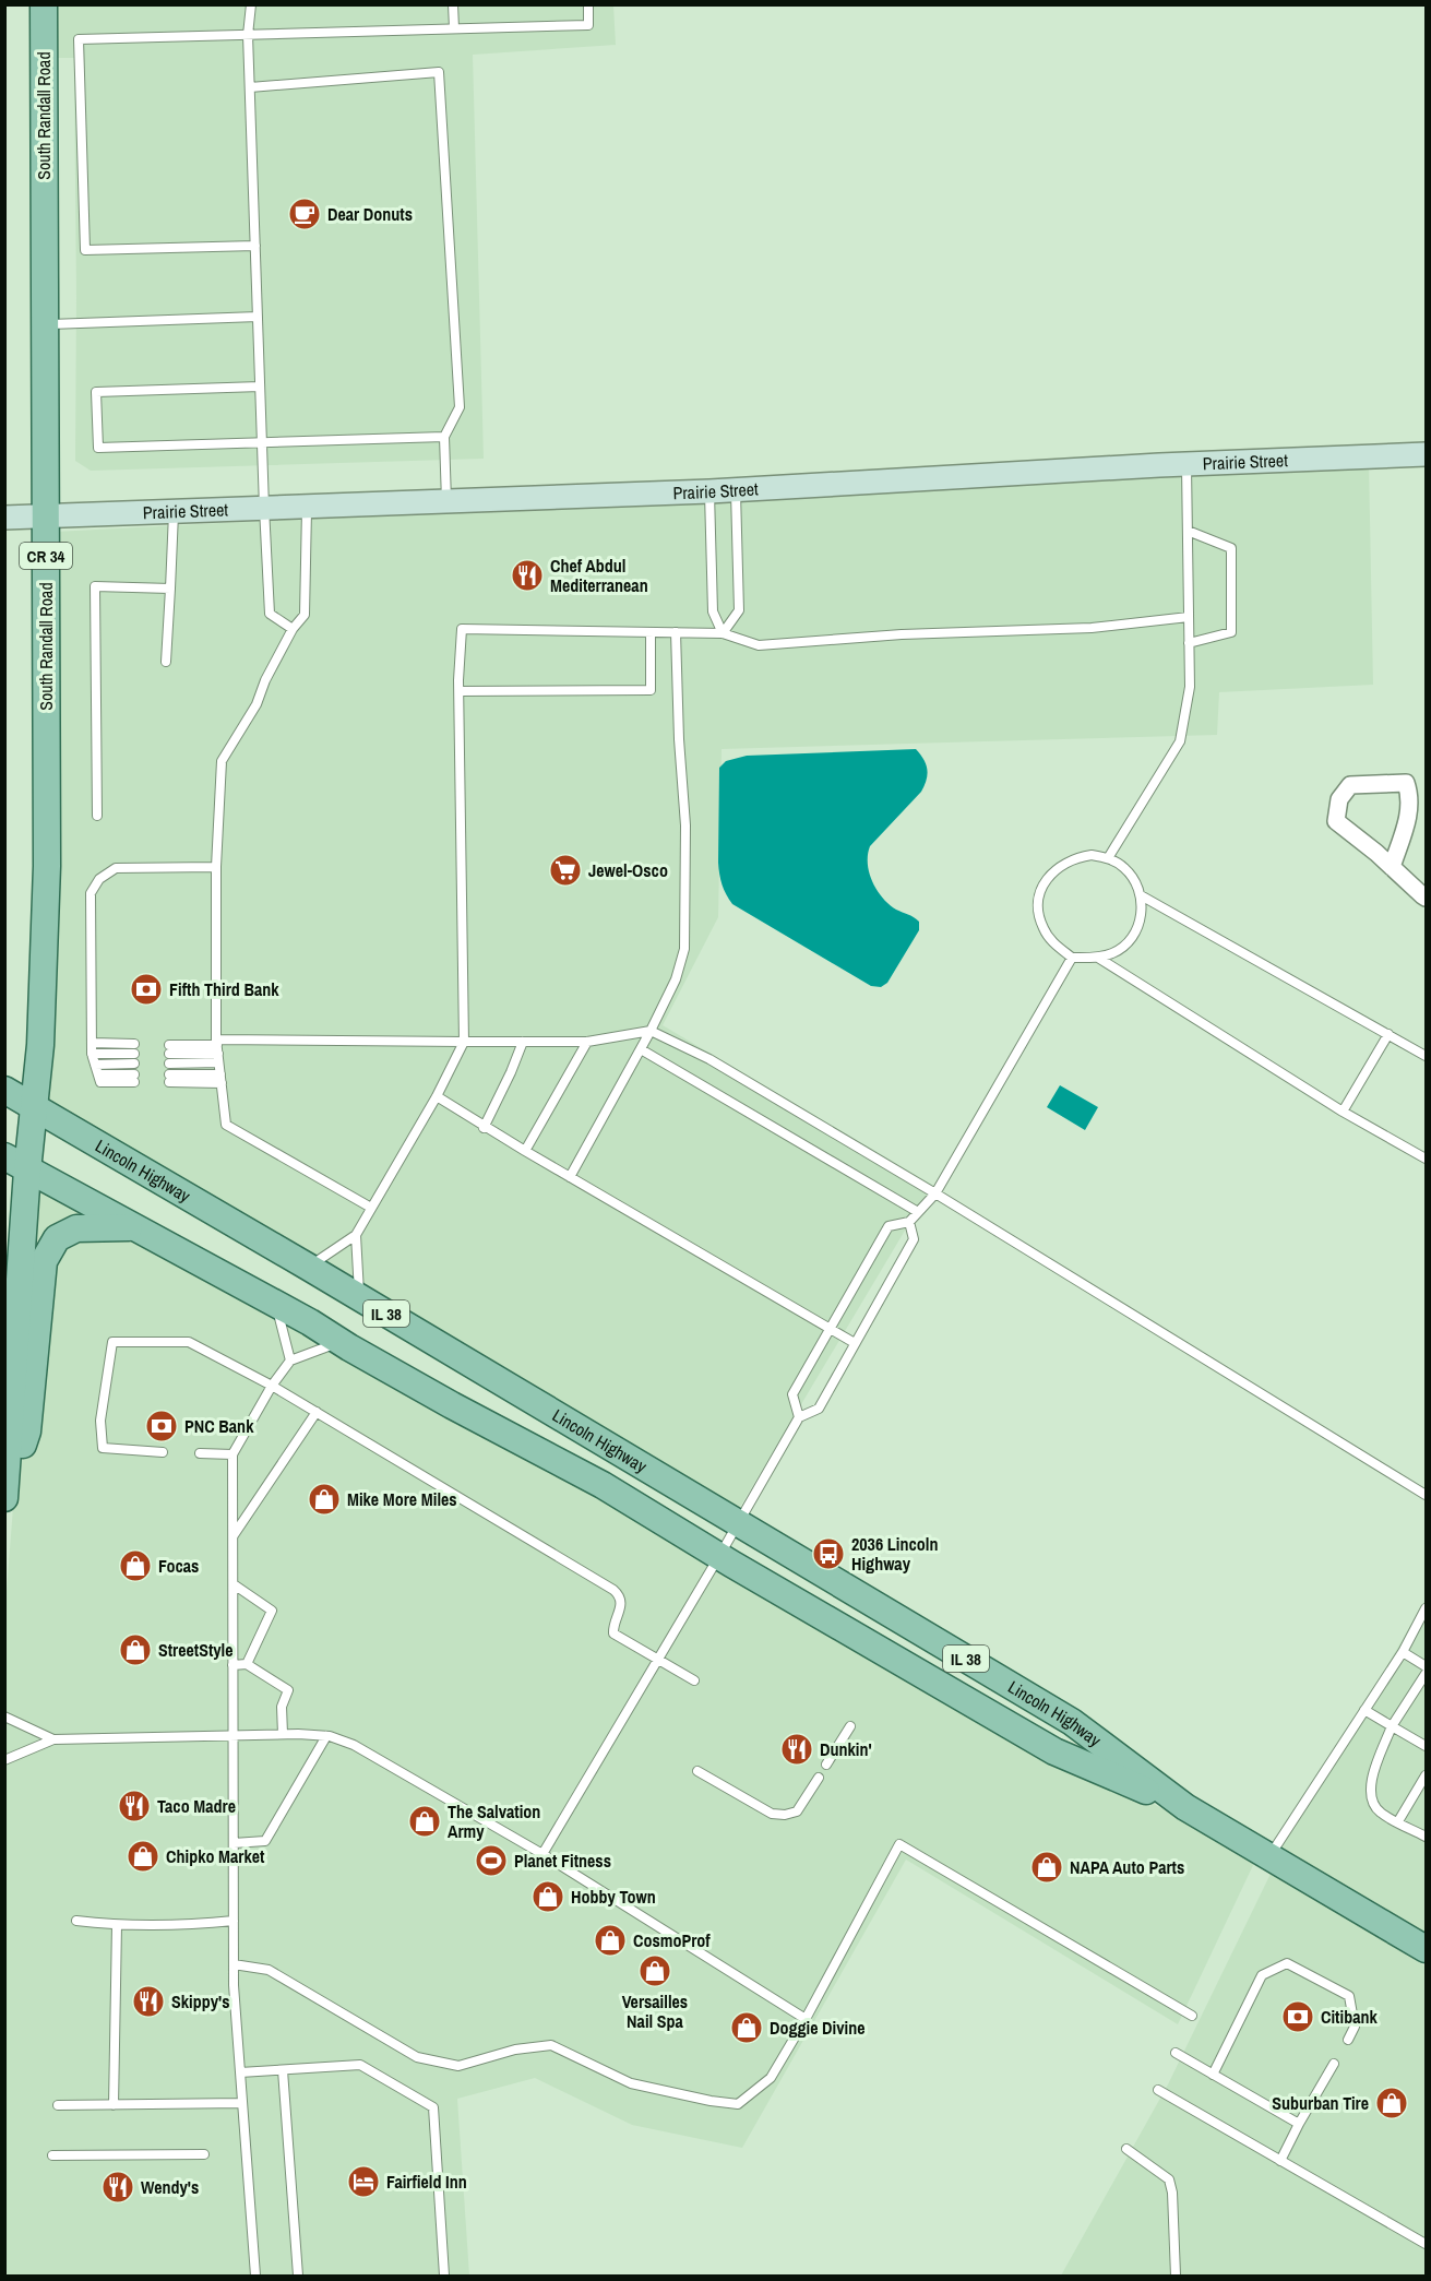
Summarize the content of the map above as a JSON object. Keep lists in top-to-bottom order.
{
  "streets": {
    "main road": [
      "South Randall Road",
      "CR 34",
      "Lincoln Highway",
      "IL 38"
    ],
    "street": ["Prairie Street"]
  },
  "crossings": [
    ["South Randall Road", "Prairie Street"],
    ["South Randall Road", "CR 34"],
    ["South Randall Road", "Lincoln Highway"],
    ["CR 34", "Lincoln Highway"]
  ],
  "places": {
    "cafe": ["Dear Donuts"],
    "restaurant": [
      "Chef Abdul Mediterranean",
      "Dunkin'",
      "Taco Madre",
      "Skippy's",
      "Wendy's"
    ],
    "supermarket": ["Jewel-Osco"],
    "bank": ["Fifth Third Bank", "PNC Bank", "Citibank"],
    "shop": [
      "Mike More Miles",
      "Focas",
      "StreetStyle",
      "The Salvation Army",
      "Chipko Market",
      "NAPA Auto Parts",
      "Hobby Town",
      "CosmoProf",
      "Versailles Nail Spa",
      "Doggie Divine",
      "Suburban Tire"
    ],
    "bus stop": ["2036 Lincoln Highway"],
    "sports": ["Planet Fitness"],
    "hotel": ["Fairfield Inn"]
  }
}
